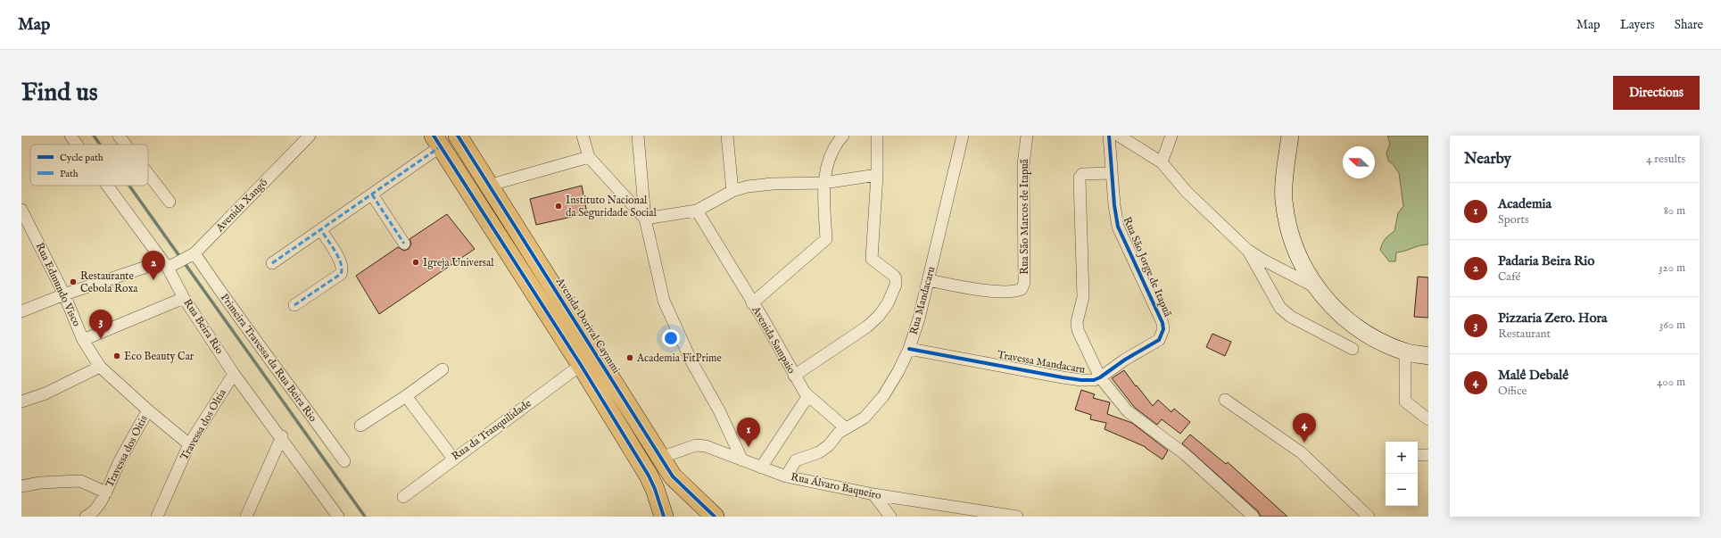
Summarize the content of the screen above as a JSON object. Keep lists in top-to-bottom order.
{
  "streets": {
    "main road": ["Avenida Dorival Caymmi"],
    "street": [
      "Avenida Xangõ",
      "Rua São Marcos de Itapuã",
      "Rua São Jorge de Itapuã",
      "Rua Edmundo Visco",
      "Rua Mandacaru",
      "Rua Beira Rio",
      "Avenida Sampaio",
      "Primeira Travessa da Rua Beira Rio",
      "Travessa Mandacaru",
      "Travessa dos Oltia",
      "Rua da Tranquilidade",
      "Travessa dos Oitis",
      "Rua Álvaro Baqueiro"
    ]
  },
  "crossings": [
    ["Avenida Xangõ", "Rua Edmundo Visco"],
    ["Avenida Xangõ", "Rua Beira Rio"],
    ["Avenida Xangõ", "Primeira Travessa da Rua Beira Rio"],
    ["Rua São Marcos de Itapuã", "Rua Mandacaru"],
    ["Rua São Jorge de Itapuã", "Travessa Mandacaru"],
    ["Rua Edmundo Visco", "Travessa dos Oltia"],
    ["Rua Edmundo Visco", "Travessa dos Oitis"],
    ["Rua Mandacaru", "Avenida Sampaio"],
    ["Rua Mandacaru", "Travessa Mandacaru"],
    ["Rua Mandacaru", "Rua Álvaro Baqueiro"],
    ["Avenida Dorival Caymmi", "Rua Álvaro Baqueiro"],
    ["Rua Beira Rio", "Travessa dos Oltia"]
  ],
  "places": [
    "Instituto Nacional da Seguridade Social",
    "Igreja Universal",
    "Restaurante Cebola Roxa",
    "Eco Beauty Car",
    "Academia FitPrime"
  ],
  "legend": ["Cycle path", "Path"],
  "north": "left",
  "page": {
    "header": "Map",
    "nav": ["Map", "Layers", "Share"],
    "buttons": "Directions",
    "title": "Find us",
    "heading": ["Nearby", "4 results"],
    "list": [
      {
        "mark": "1",
        "name": "Academia",
        "note": "Sports",
        "value": "80 m"
      },
      {
        "mark": "2",
        "name": "Padaria Beira Rio",
        "note": "Café",
        "value": "320 m"
      },
      {
        "mark": "3",
        "name": "Pizzaria Zero. Hora",
        "note": "Restaurant",
        "value": "360 m"
      },
      {
        "mark": "4",
        "name": "Malê Debalê",
        "note": "Office",
        "value": "400 m"
      }
    ],
    "pins": [
      "2",
      "3",
      "4",
      "1"
    ],
    "map_buttons": ["+", "−"]
  }
}
